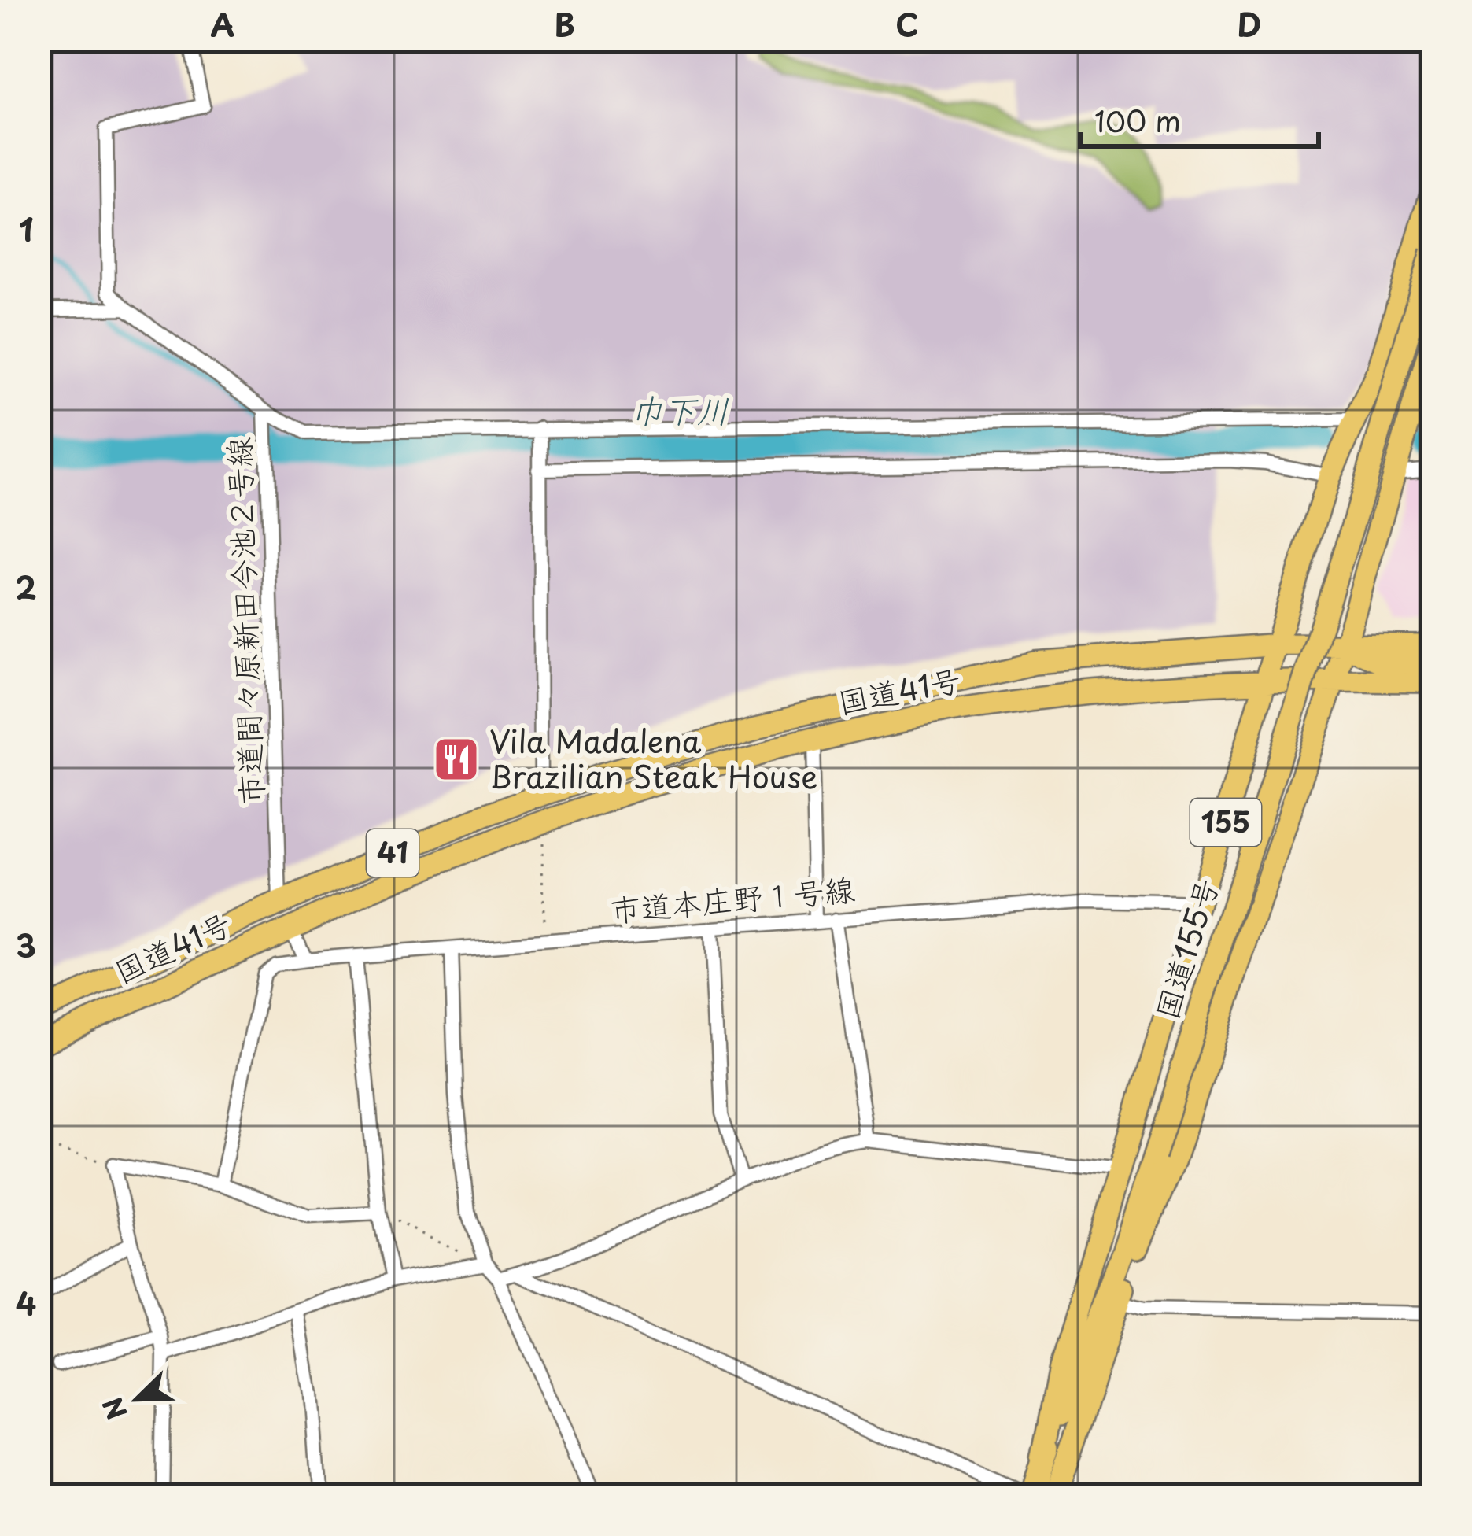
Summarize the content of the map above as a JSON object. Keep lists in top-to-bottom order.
{
  "streets": {
    "highway": [
      "国道41号",
      "155",
      "41",
      "国道155号"
    ],
    "street": ["市道間々原新田今池２号線", "市道本庄野１号線"]
  },
  "crossings": [
    ["市道間々原新田今池２号線", "国道41号"],
    ["国道41号", "155"],
    ["155", "市道本庄野１号線"],
    ["155", "国道155号"]
  ],
  "water": ["巾下川"],
  "places": {
    "restaurant": ["Vila Madalena Brazilian Steak House"]
  },
  "scale_bar": "100 m",
  "north": "bottom left",
  "grid": {
    "columns": [
      "A",
      "B",
      "C",
      "D"
    ],
    "rows": [
      "1",
      "2",
      "3",
      "4"
    ]
  }
}
